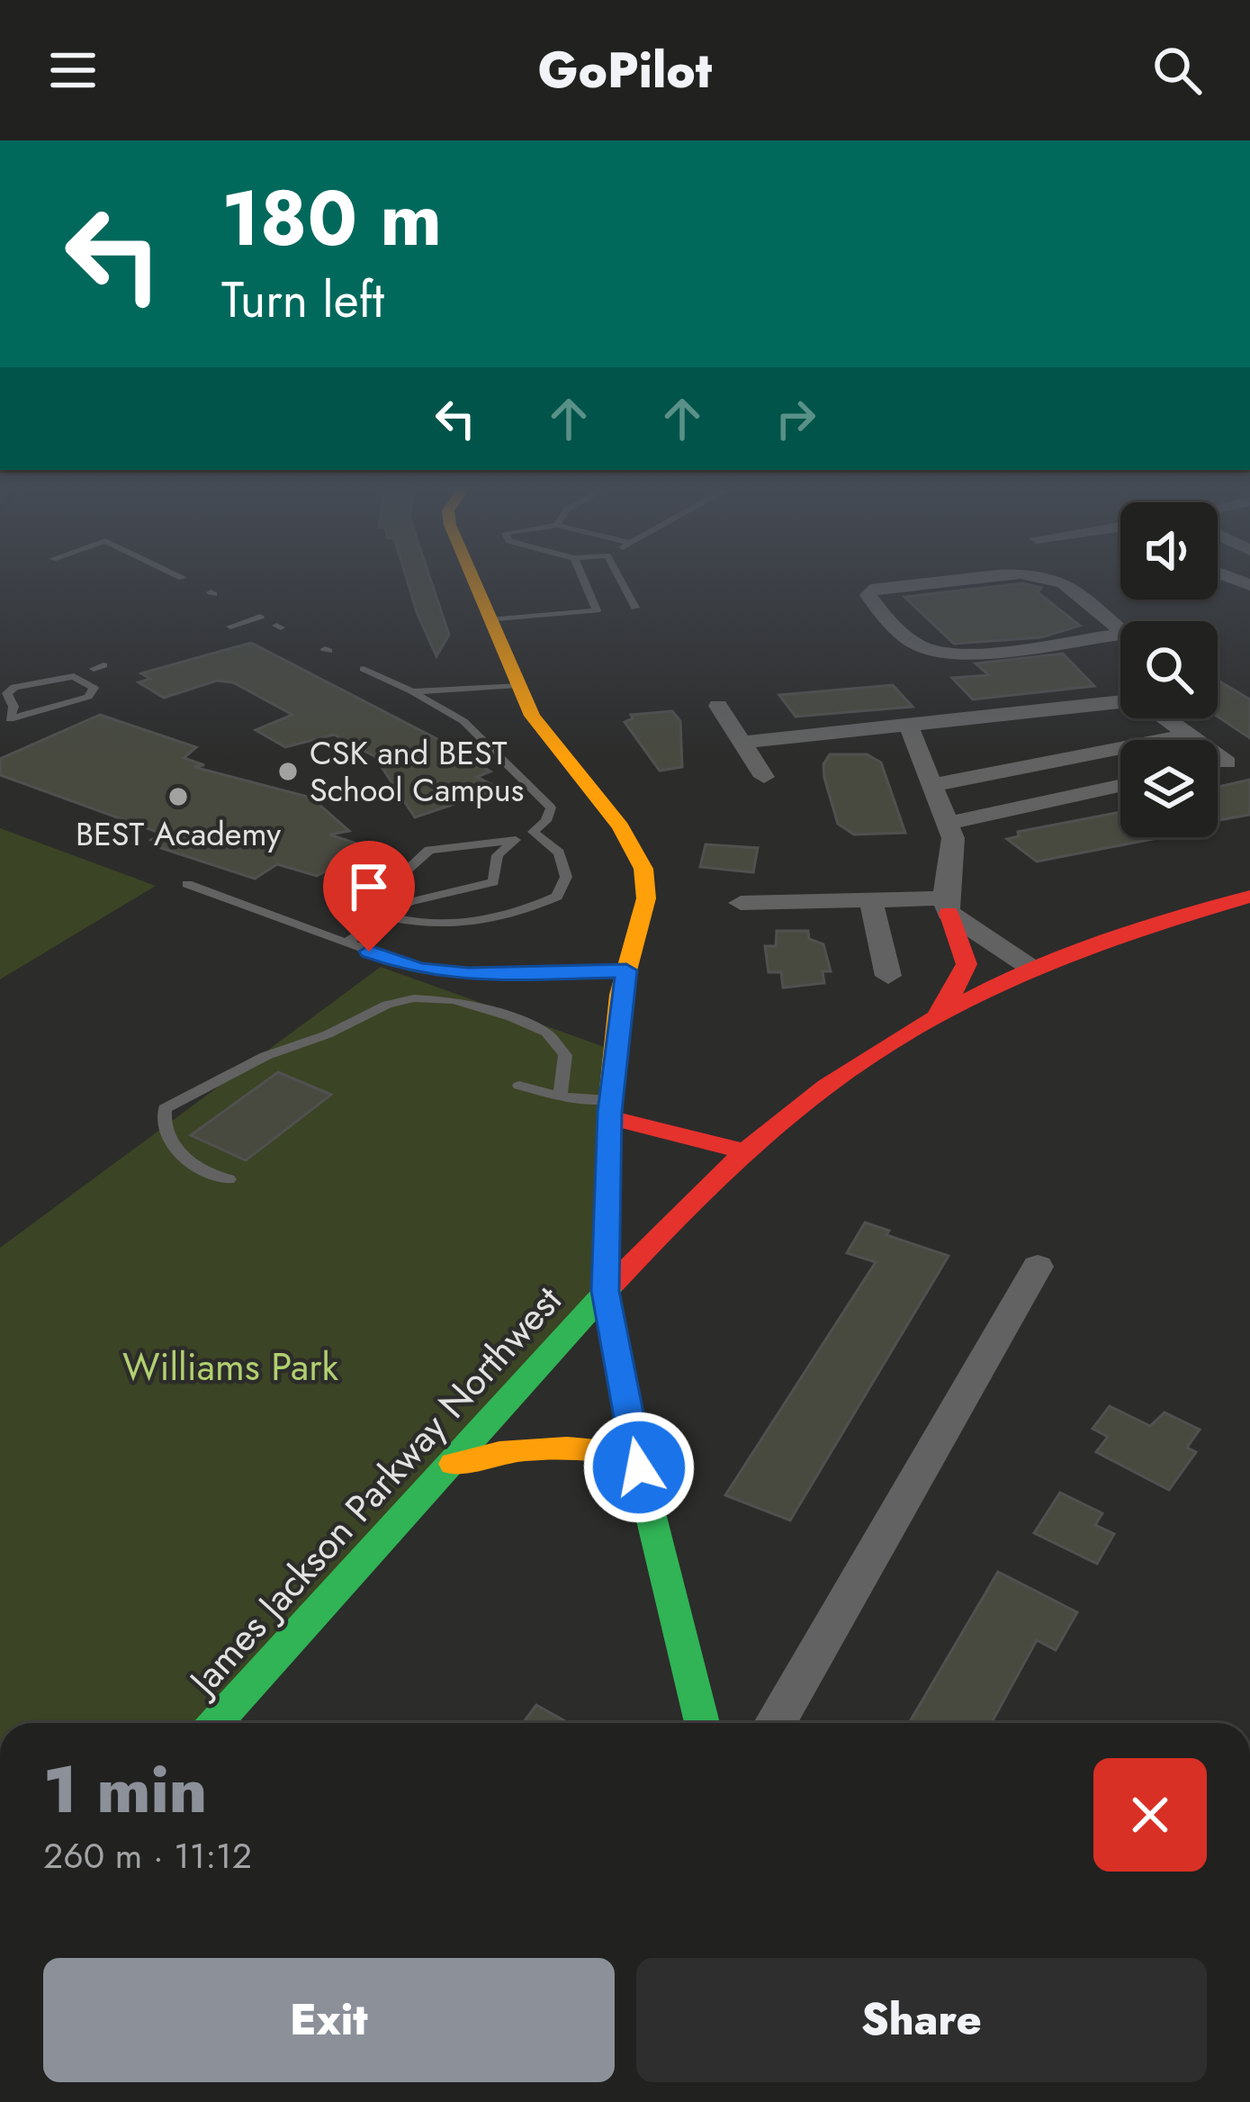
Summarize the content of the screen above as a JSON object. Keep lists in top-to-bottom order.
{
  "streets": {
    "street": ["James Jackson Parkway Northwest"]
  },
  "parks": ["Williams Park"],
  "places": ["CSK and BEST School Campus", "BEST Academy"],
  "page": {
    "header": "GoPilot",
    "turn": ["180 m", "Turn left"],
    "heading": ["1 min", "260 m · 11:12"],
    "buttons": ["Exit", "Share"]
  }
}
